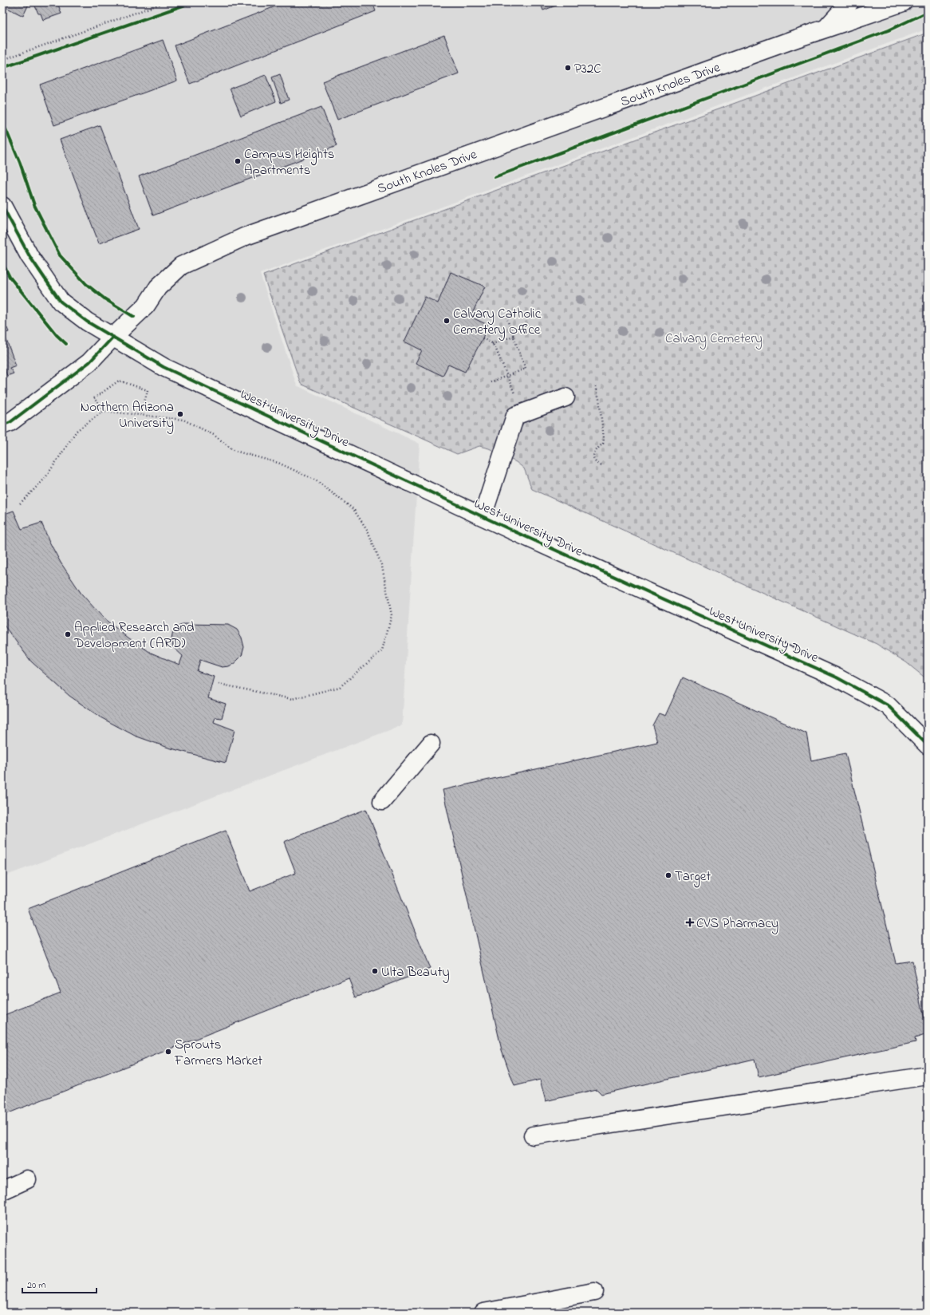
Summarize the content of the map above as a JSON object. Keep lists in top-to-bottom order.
{
  "streets": {
    "street": ["South Knoles Drive", "West University Drive"]
  },
  "crossings": [
    ["South Knoles Drive", "West University Drive"]
  ],
  "parks": ["Calvary Cemetery"],
  "places": {
    "other": [
      "P32C",
      "Campus Heights Apartments",
      "Calvary Catholic Cemetery Office",
      "Northern Arizona University",
      "Applied Research and Development (ARD)",
      "Target",
      "Ulta Beauty",
      "Sprouts Farmers Market"
    ],
    "health": ["CVS Pharmacy"]
  },
  "scale_bar": "20 m"
}
